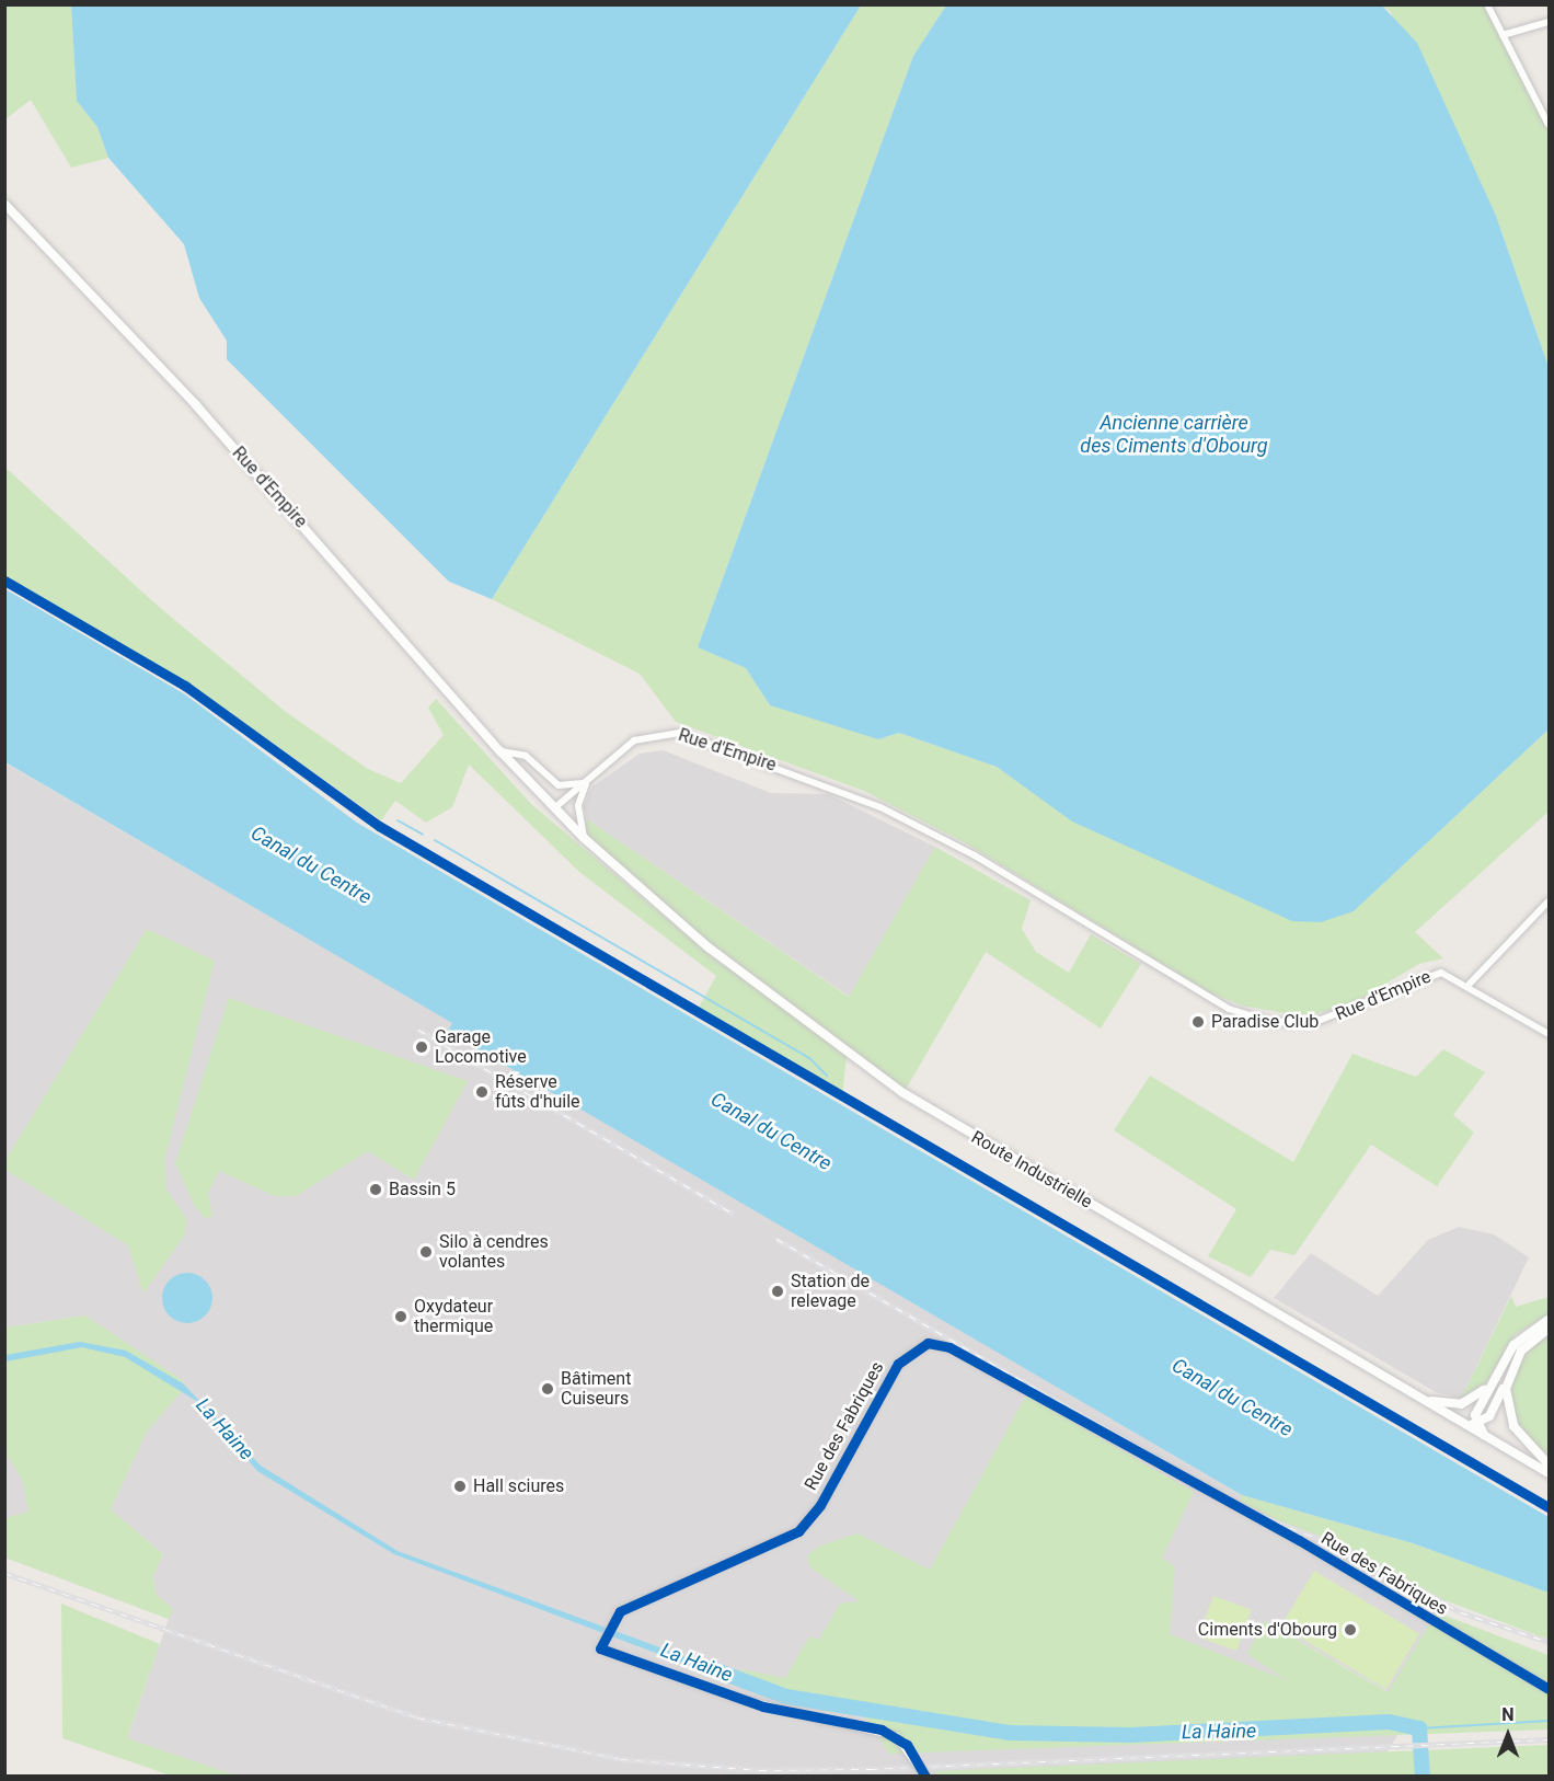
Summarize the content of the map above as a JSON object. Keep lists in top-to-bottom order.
{
  "streets": {
    "main road": ["Rue d'Empire", "Route Industrielle"],
    "street": ["Rue des Fabriques"]
  },
  "crossings": [
    ["Rue d'Empire", "Route Industrielle"]
  ],
  "water": ["Ancienne carrière des Ciments d'Obourg", "Canal du Centre", "La Haine"],
  "places": [
    "Paradise Club",
    "Garage Locomotive",
    "Réserve fûts d'huile",
    "Bassin 5",
    "Silo à cendres volantes",
    "Station de relevage",
    "Oxydateur thermique",
    "Bâtiment Cuiseurs",
    "Hall sciures",
    "Ciments d'Obourg"
  ],
  "north": "top"
}
